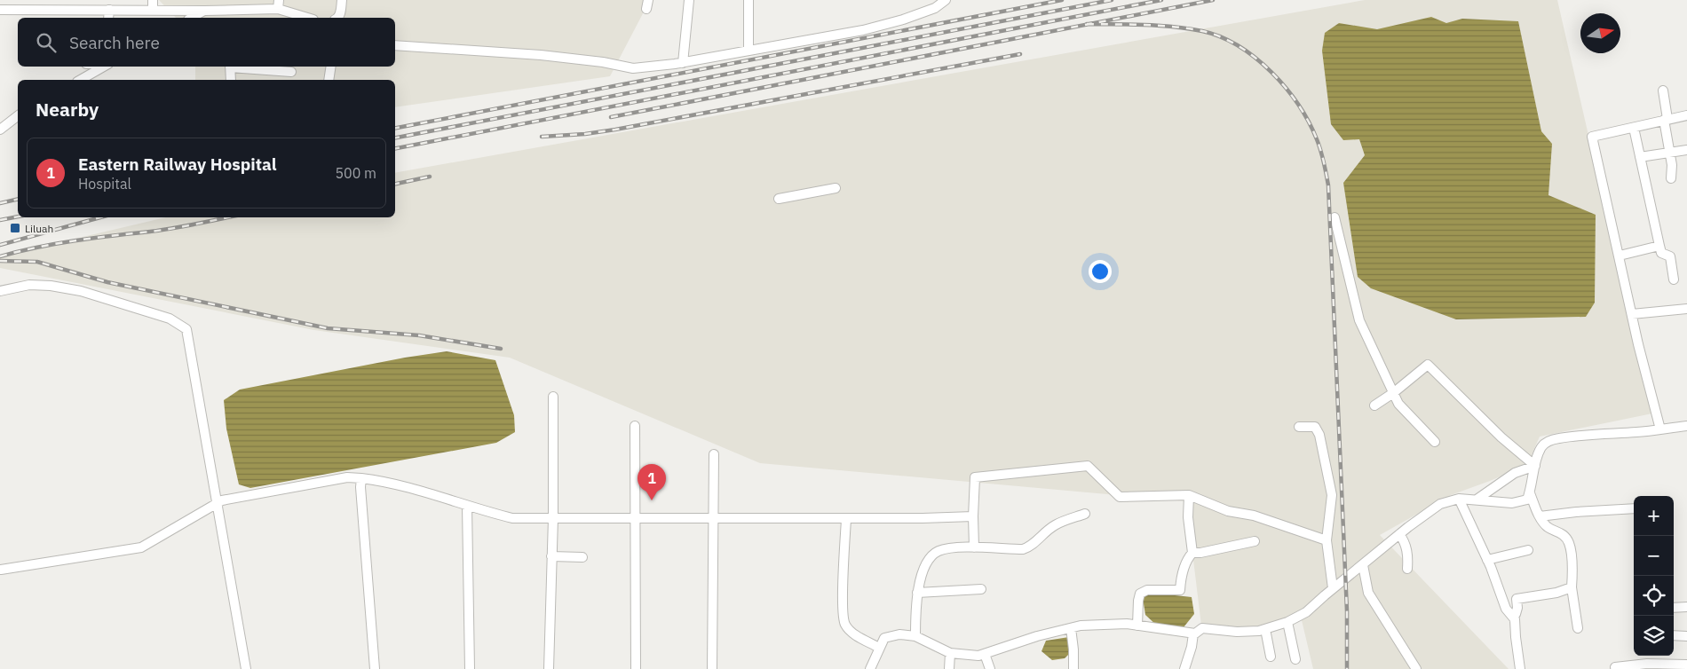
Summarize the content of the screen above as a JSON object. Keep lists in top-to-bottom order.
{
  "places": {
    "transit": ["Liluah"]
  },
  "north": "right",
  "page": {
    "search": "Search here",
    "heading": "Nearby",
    "list": [
      {
        "mark": "1",
        "name": "Eastern Railway Hospital",
        "note": "Hospital",
        "value": "500 m"
      }
    ],
    "pins": "1",
    "map_buttons": ["+", "−"]
  }
}
